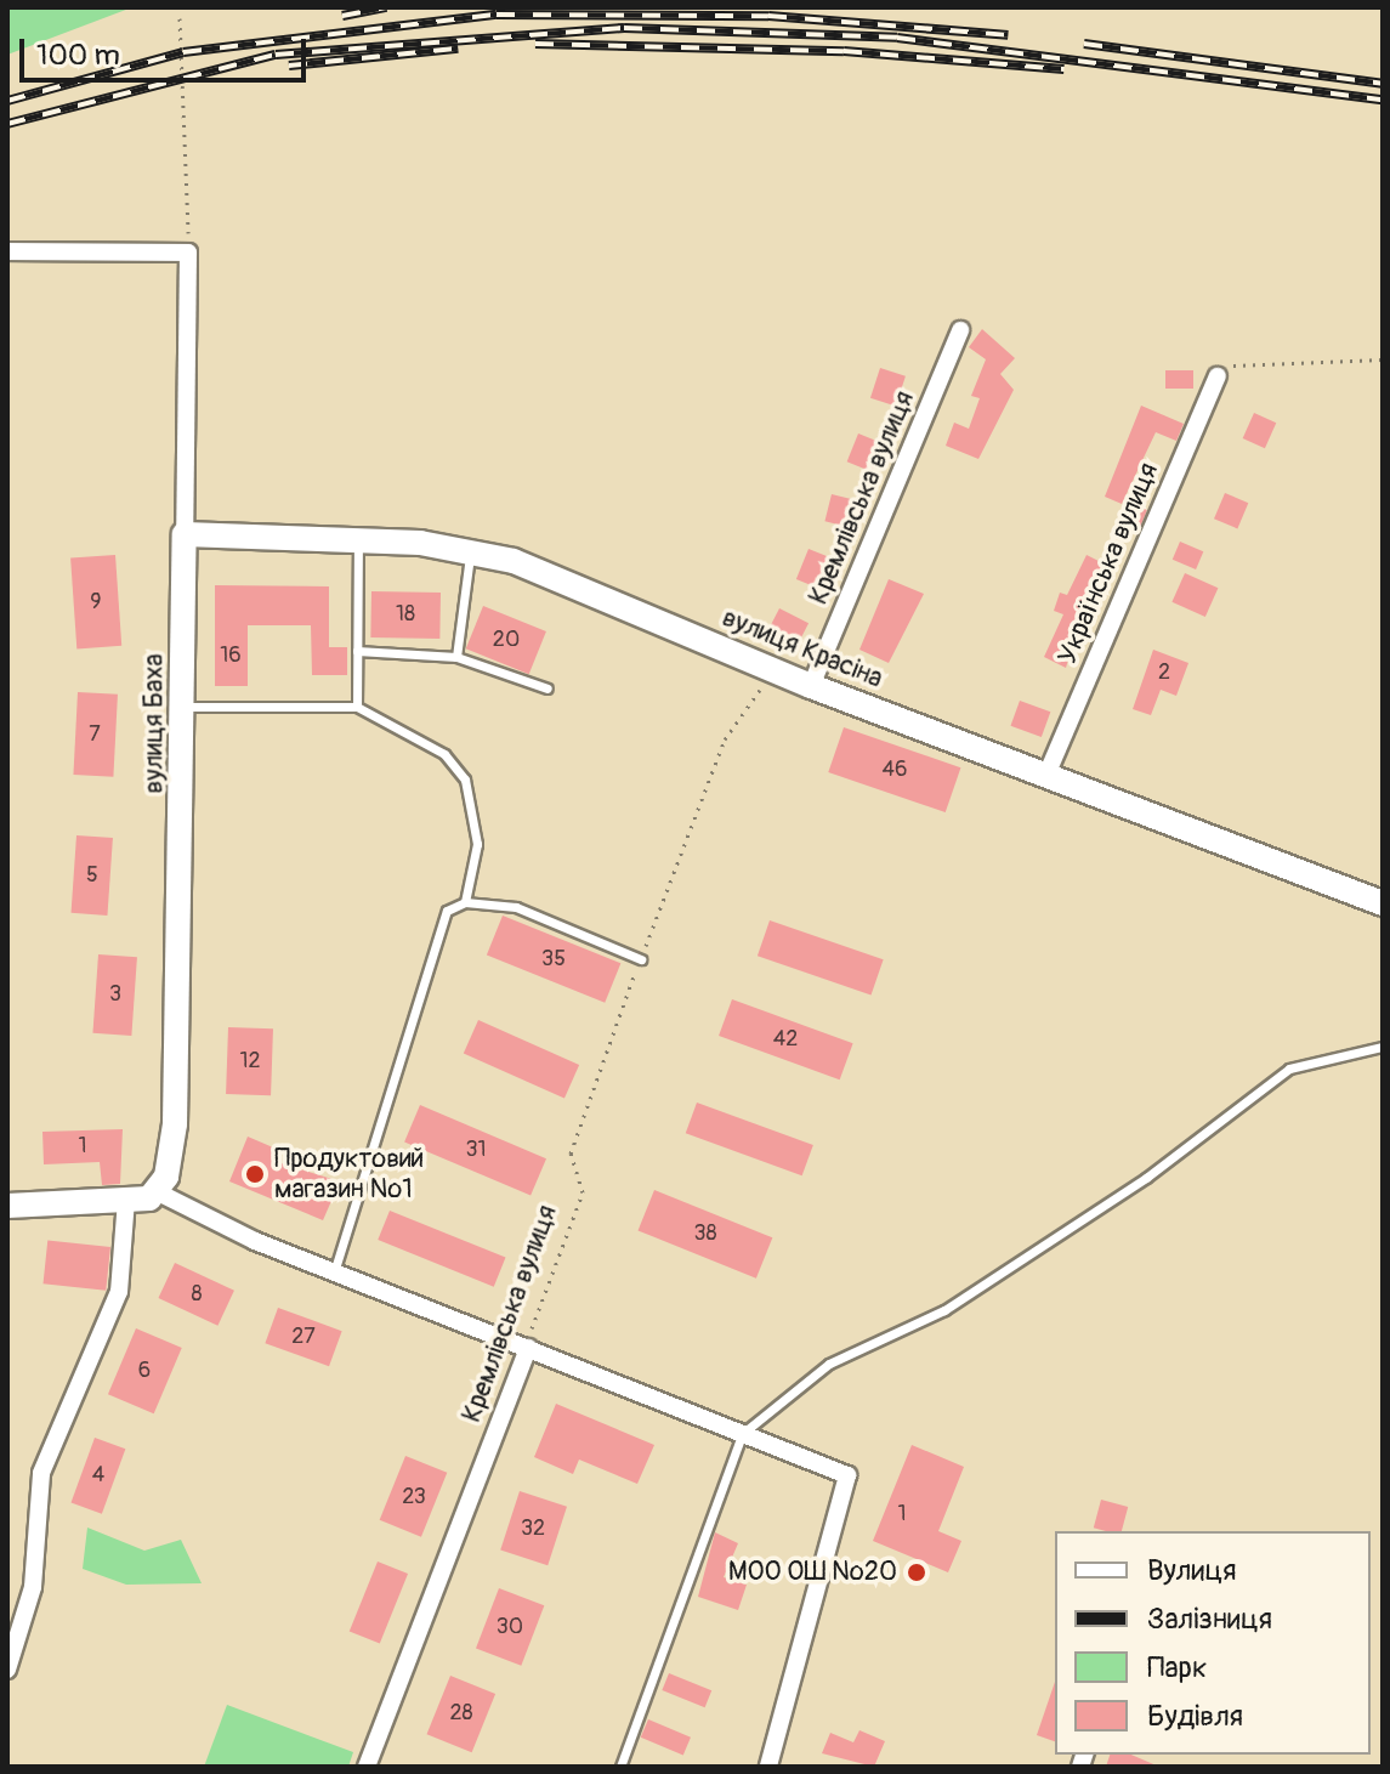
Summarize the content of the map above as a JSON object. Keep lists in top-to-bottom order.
{
  "streets": {
    "street": [
      "Кремлівська вулиця",
      "Українська вулиця",
      "вулиця Красіна",
      "вулиця Баха"
    ]
  },
  "crossings": [
    ["Кремлівська вулиця", "вулиця Красіна"],
    ["Українська вулиця", "вулиця Красіна"],
    ["вулиця Красіна", "вулиця Баха"]
  ],
  "places": ["Продуктовий магазин №1", "МОО ОШ №20"],
  "house_numbers": [
    "9",
    "18",
    "20",
    "16",
    "2",
    "7",
    "46",
    "5",
    "35",
    "3",
    "42",
    "12",
    "1",
    "31",
    "38",
    "8",
    "27",
    "6",
    "4",
    "23",
    "1",
    "32",
    "30",
    "28"
  ],
  "legend": [
    "Вулиця",
    "Залізниця",
    "Парк",
    "Будівля"
  ],
  "scale_bar": "100 m"
}
